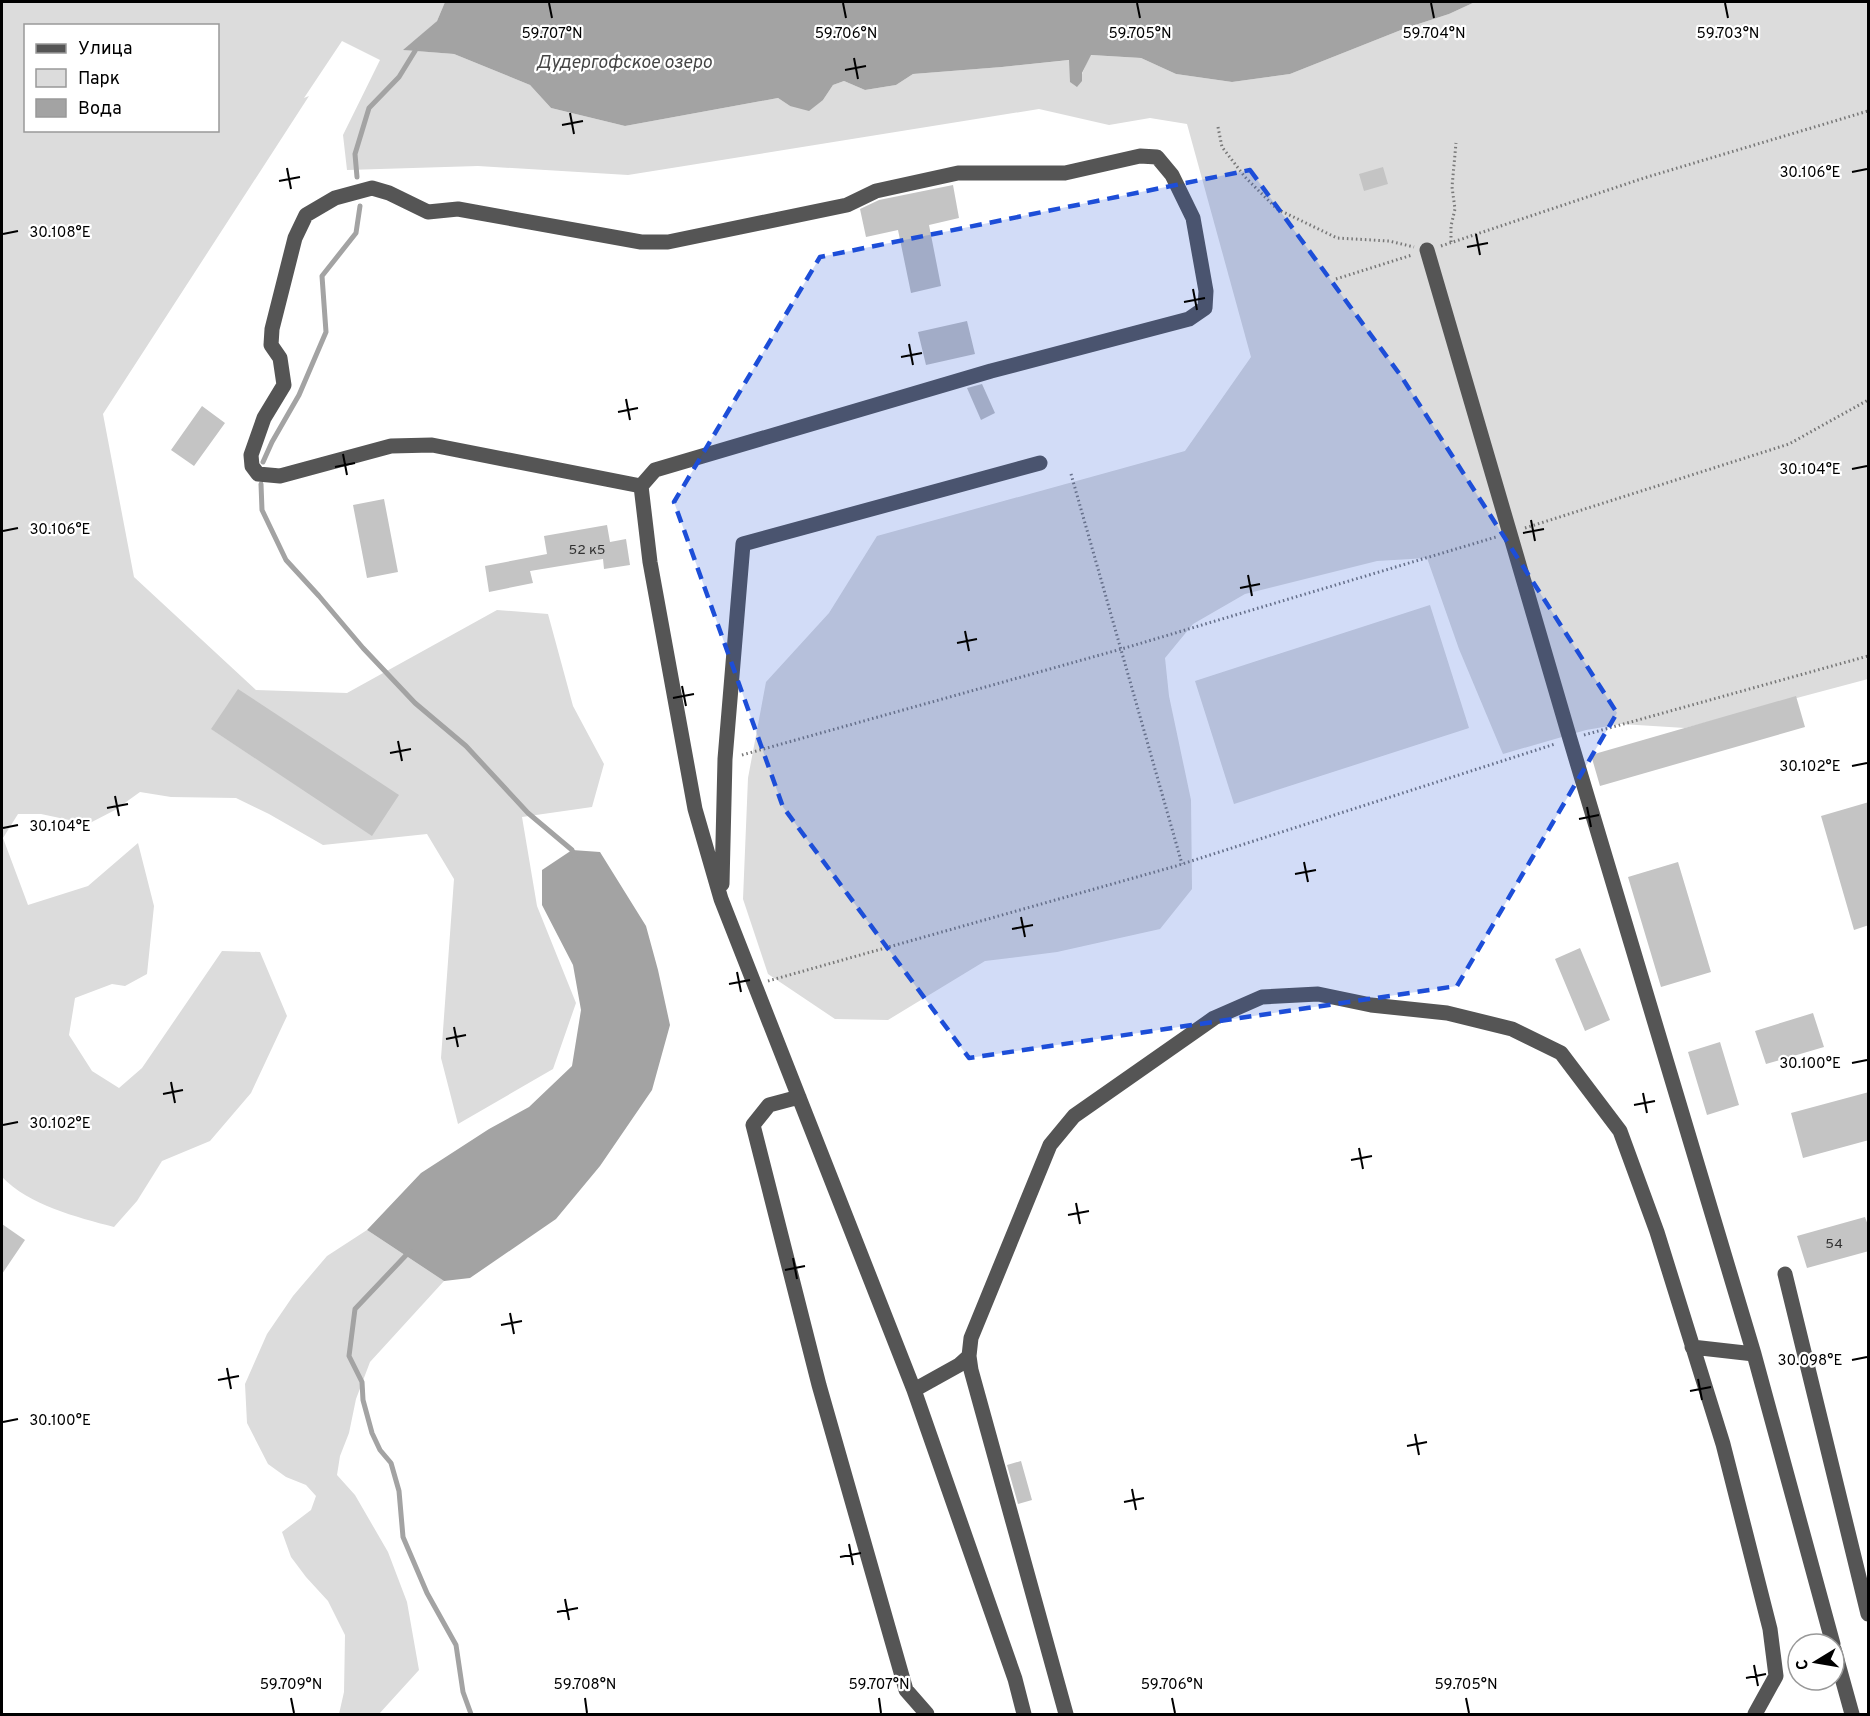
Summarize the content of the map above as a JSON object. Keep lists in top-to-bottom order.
{
  "water": ["Дудергофское озеро"],
  "house_numbers": ["52 к5", "54"],
  "legend": ["Улица", "Парк", "Вода"],
  "north": "left",
  "coordinates": [
    "59.707°N",
    "59.706°N",
    "59.705°N",
    "59.704°N",
    "59.703°N",
    "30.106°E",
    "30.108°E",
    "30.104°E",
    "30.102°E",
    "30.100°E",
    "30.098°E",
    "59.709°N",
    "59.708°N"
  ]
}
